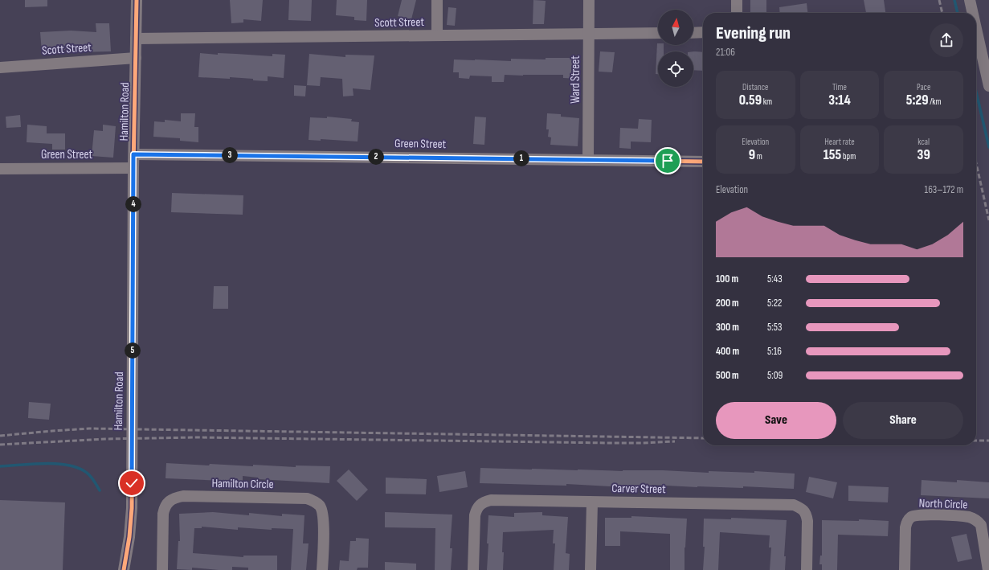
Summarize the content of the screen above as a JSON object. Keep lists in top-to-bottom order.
{
  "streets": {
    "street": [
      "Scott Street",
      "Ward Street",
      "Hamilton Road",
      "Green Street",
      "Hamilton Circle",
      "Carver Street",
      "North Circle"
    ]
  },
  "crossings": [
    ["Scott Street", "Ward Street"],
    ["Scott Street", "Hamilton Road"],
    ["Ward Street", "Green Street"],
    ["Hamilton Road", "Green Street"]
  ],
  "north": "top",
  "page": {
    "heading": ["Evening run", "21:06"],
    "stats": [
      ["Distance", "0.59 km"],
      ["Time", "3:14"],
      ["Pace", "5:29 /km"],
      ["Elevation", "9 m"],
      ["Heart rate", "155 bpm"],
      ["kcal", "39"]
    ],
    "pins": [
      "3",
      "2",
      "1",
      "4",
      "5"
    ],
    "chart": ["Elevation", "163–172 m"],
    "list": [
      {
        "name": "100 m",
        "note": "5:43"
      },
      {
        "name": "200 m",
        "note": "5:22"
      },
      {
        "name": "300 m",
        "note": "5:53"
      },
      {
        "name": "400 m",
        "note": "5:16"
      },
      {
        "name": "500 m",
        "note": "5:09"
      }
    ],
    "buttons": ["Save", "Share"]
  }
}
